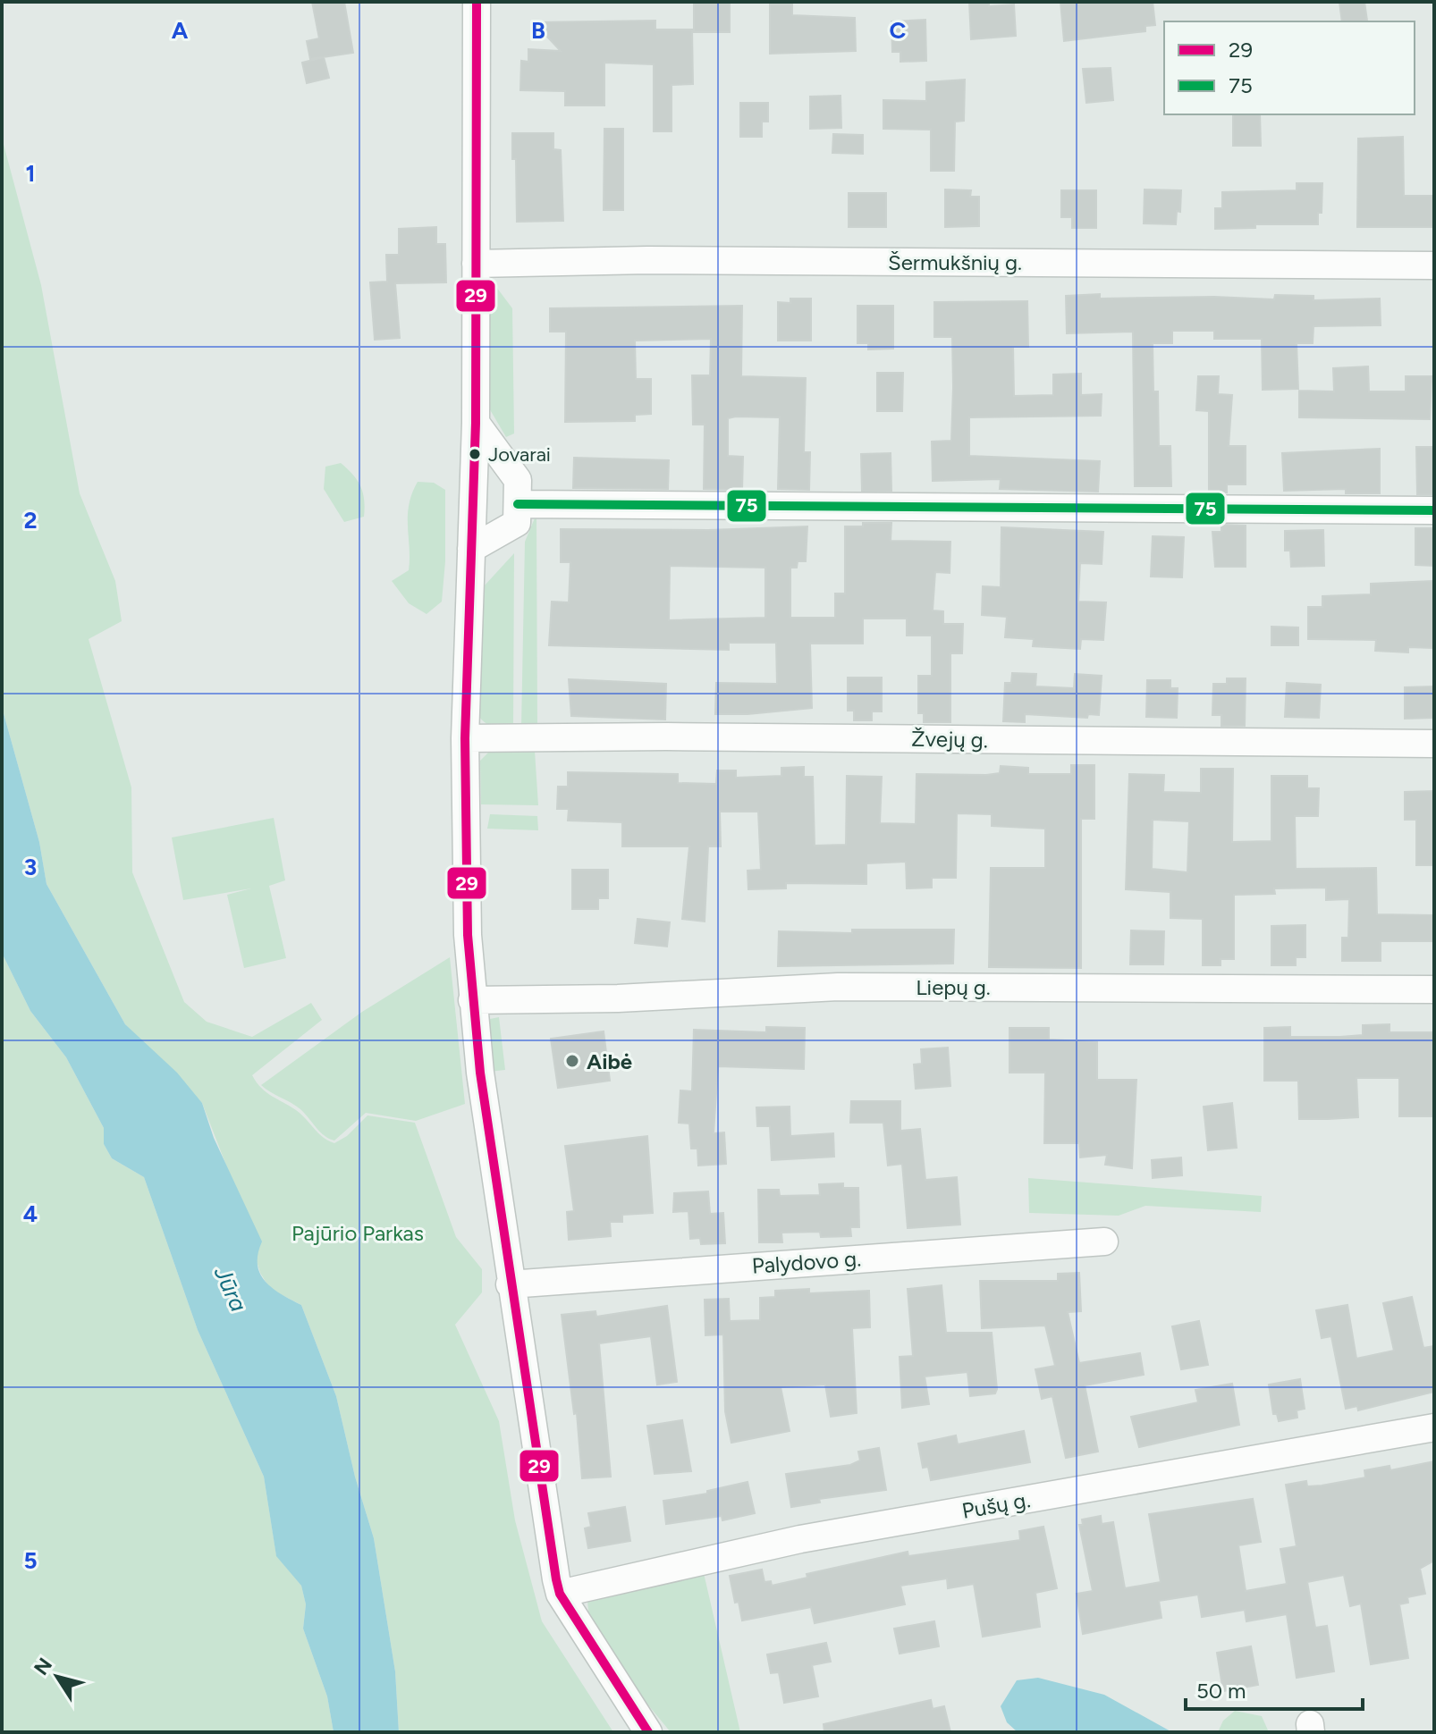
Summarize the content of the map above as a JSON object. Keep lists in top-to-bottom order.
{
  "streets": {
    "street": [
      "Šermukšnių g.",
      "Žvejų g.",
      "Liepų g.",
      "Palydovo g.",
      "Pušų g."
    ]
  },
  "water": ["Jūra"],
  "parks": ["Pajūrio Parkas"],
  "places": ["Jovarai", "Aibė"],
  "lines": ["transit line 29", "transit line 75"],
  "legend": ["29", "75"],
  "scale_bar": "50 m",
  "north": "top left",
  "grid": {
    "columns": ["A", "B", "C"],
    "rows": [
      "1",
      "2",
      "3",
      "4",
      "5"
    ]
  }
}
